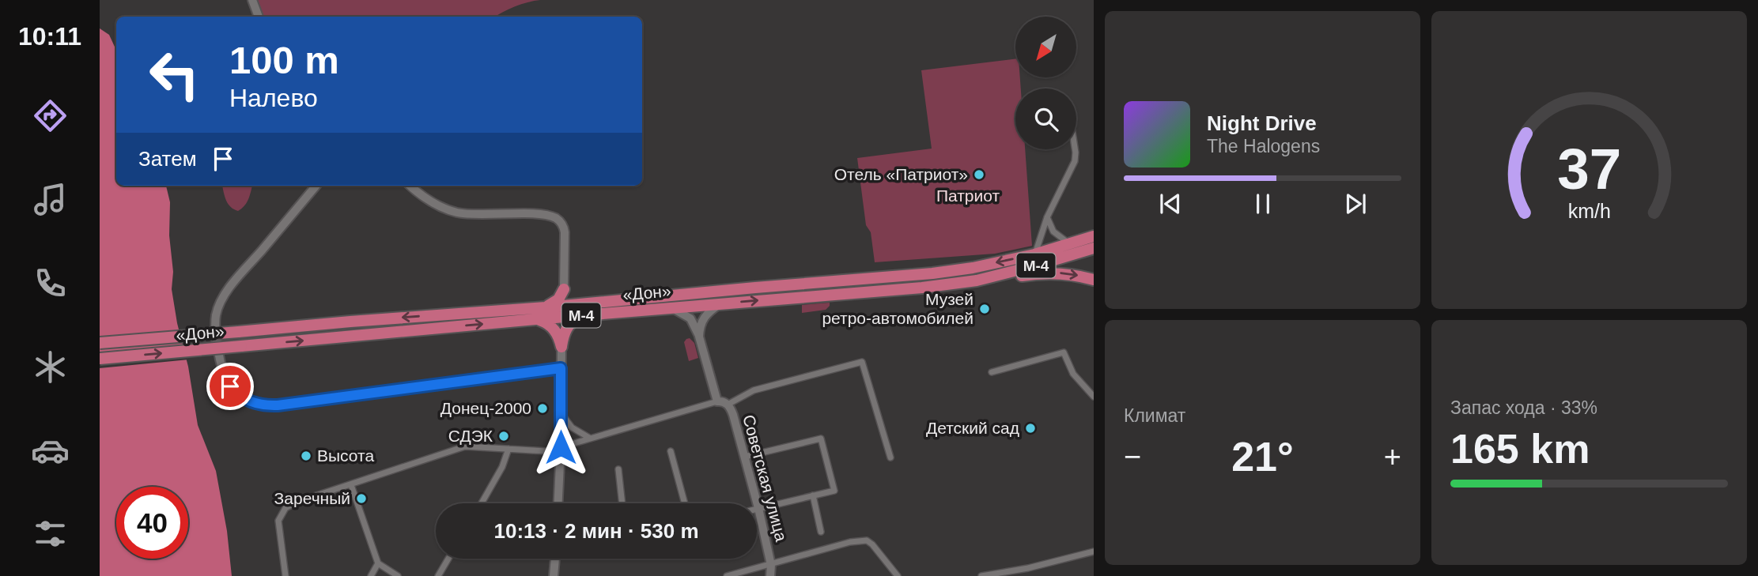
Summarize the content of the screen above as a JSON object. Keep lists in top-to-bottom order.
{
  "streets": {
    "highway": ["М-4", "«Дон»"],
    "main road": ["Советская улица"]
  },
  "parks": ["Патриот"],
  "places": [
    "Отель «Патриот»",
    "Музей ретро-автомобилей",
    "Донец-2000",
    "Детский сад",
    "СДЭК",
    "Высота",
    "Заречный"
  ],
  "north": "bottom left",
  "page": {
    "tabs": "10:11",
    "turn": ["100 m", "Налево"],
    "song": ["Night Drive", "The Halogens"],
    "then": "Затем",
    "tile": [
      "Климат",
      ["Запас хода · 33%", "165 km"]
    ],
    "heat": ["−", "21°", "+"],
    "limit": "40",
    "trip": "10:13 · 2 мин · 530 m",
    "gauge": ["37", "km/h"]
  }
}
